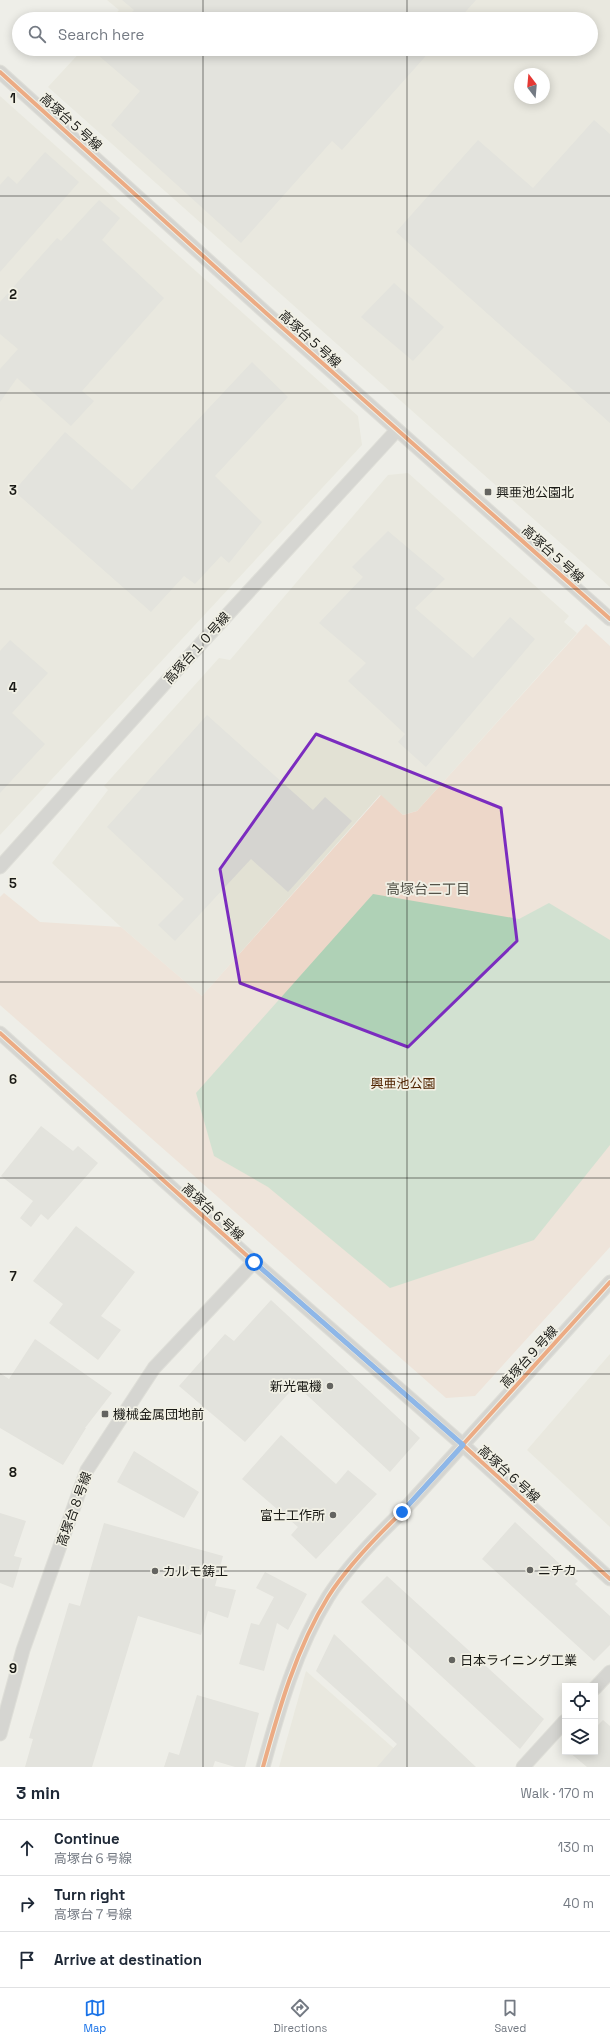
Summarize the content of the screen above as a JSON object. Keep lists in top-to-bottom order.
{
  "streets": {
    "street": [
      "高塚台５号線",
      "高塚台１０号線",
      "高塚台６号線",
      "高塚台９号線",
      "高塚台８号線"
    ]
  },
  "crossings": [
    ["高塚台５号線", "高塚台１０号線"],
    ["高塚台６号線", "高塚台９号線"],
    ["高塚台６号線", "高塚台８号線"]
  ],
  "districts": ["高塚台二丁目"],
  "parks": ["興亜池公園"],
  "places": {
    "transit": ["興亜池公園北", "機械金属団地前"],
    "other": [
      "新光電機",
      "富士工作所",
      "ニチカ",
      "カルモ鋳工",
      "日本ライニング工業"
    ]
  },
  "north": "top",
  "page": {
    "search": "Search here",
    "heading": ["3 min", "Walk · 170 m"],
    "list": [
      ["Continue", "高塚台６号線", "130 m"],
      ["Turn right", "高塚台７号線", "40 m"],
      "Arrive at destination"
    ],
    "nav": ["Map", "Directions", "Saved"]
  },
  "grid": {
    "rows": [
      "1",
      "2",
      "3",
      "4",
      "5",
      "6",
      "7",
      "8",
      "9"
    ]
  }
}
